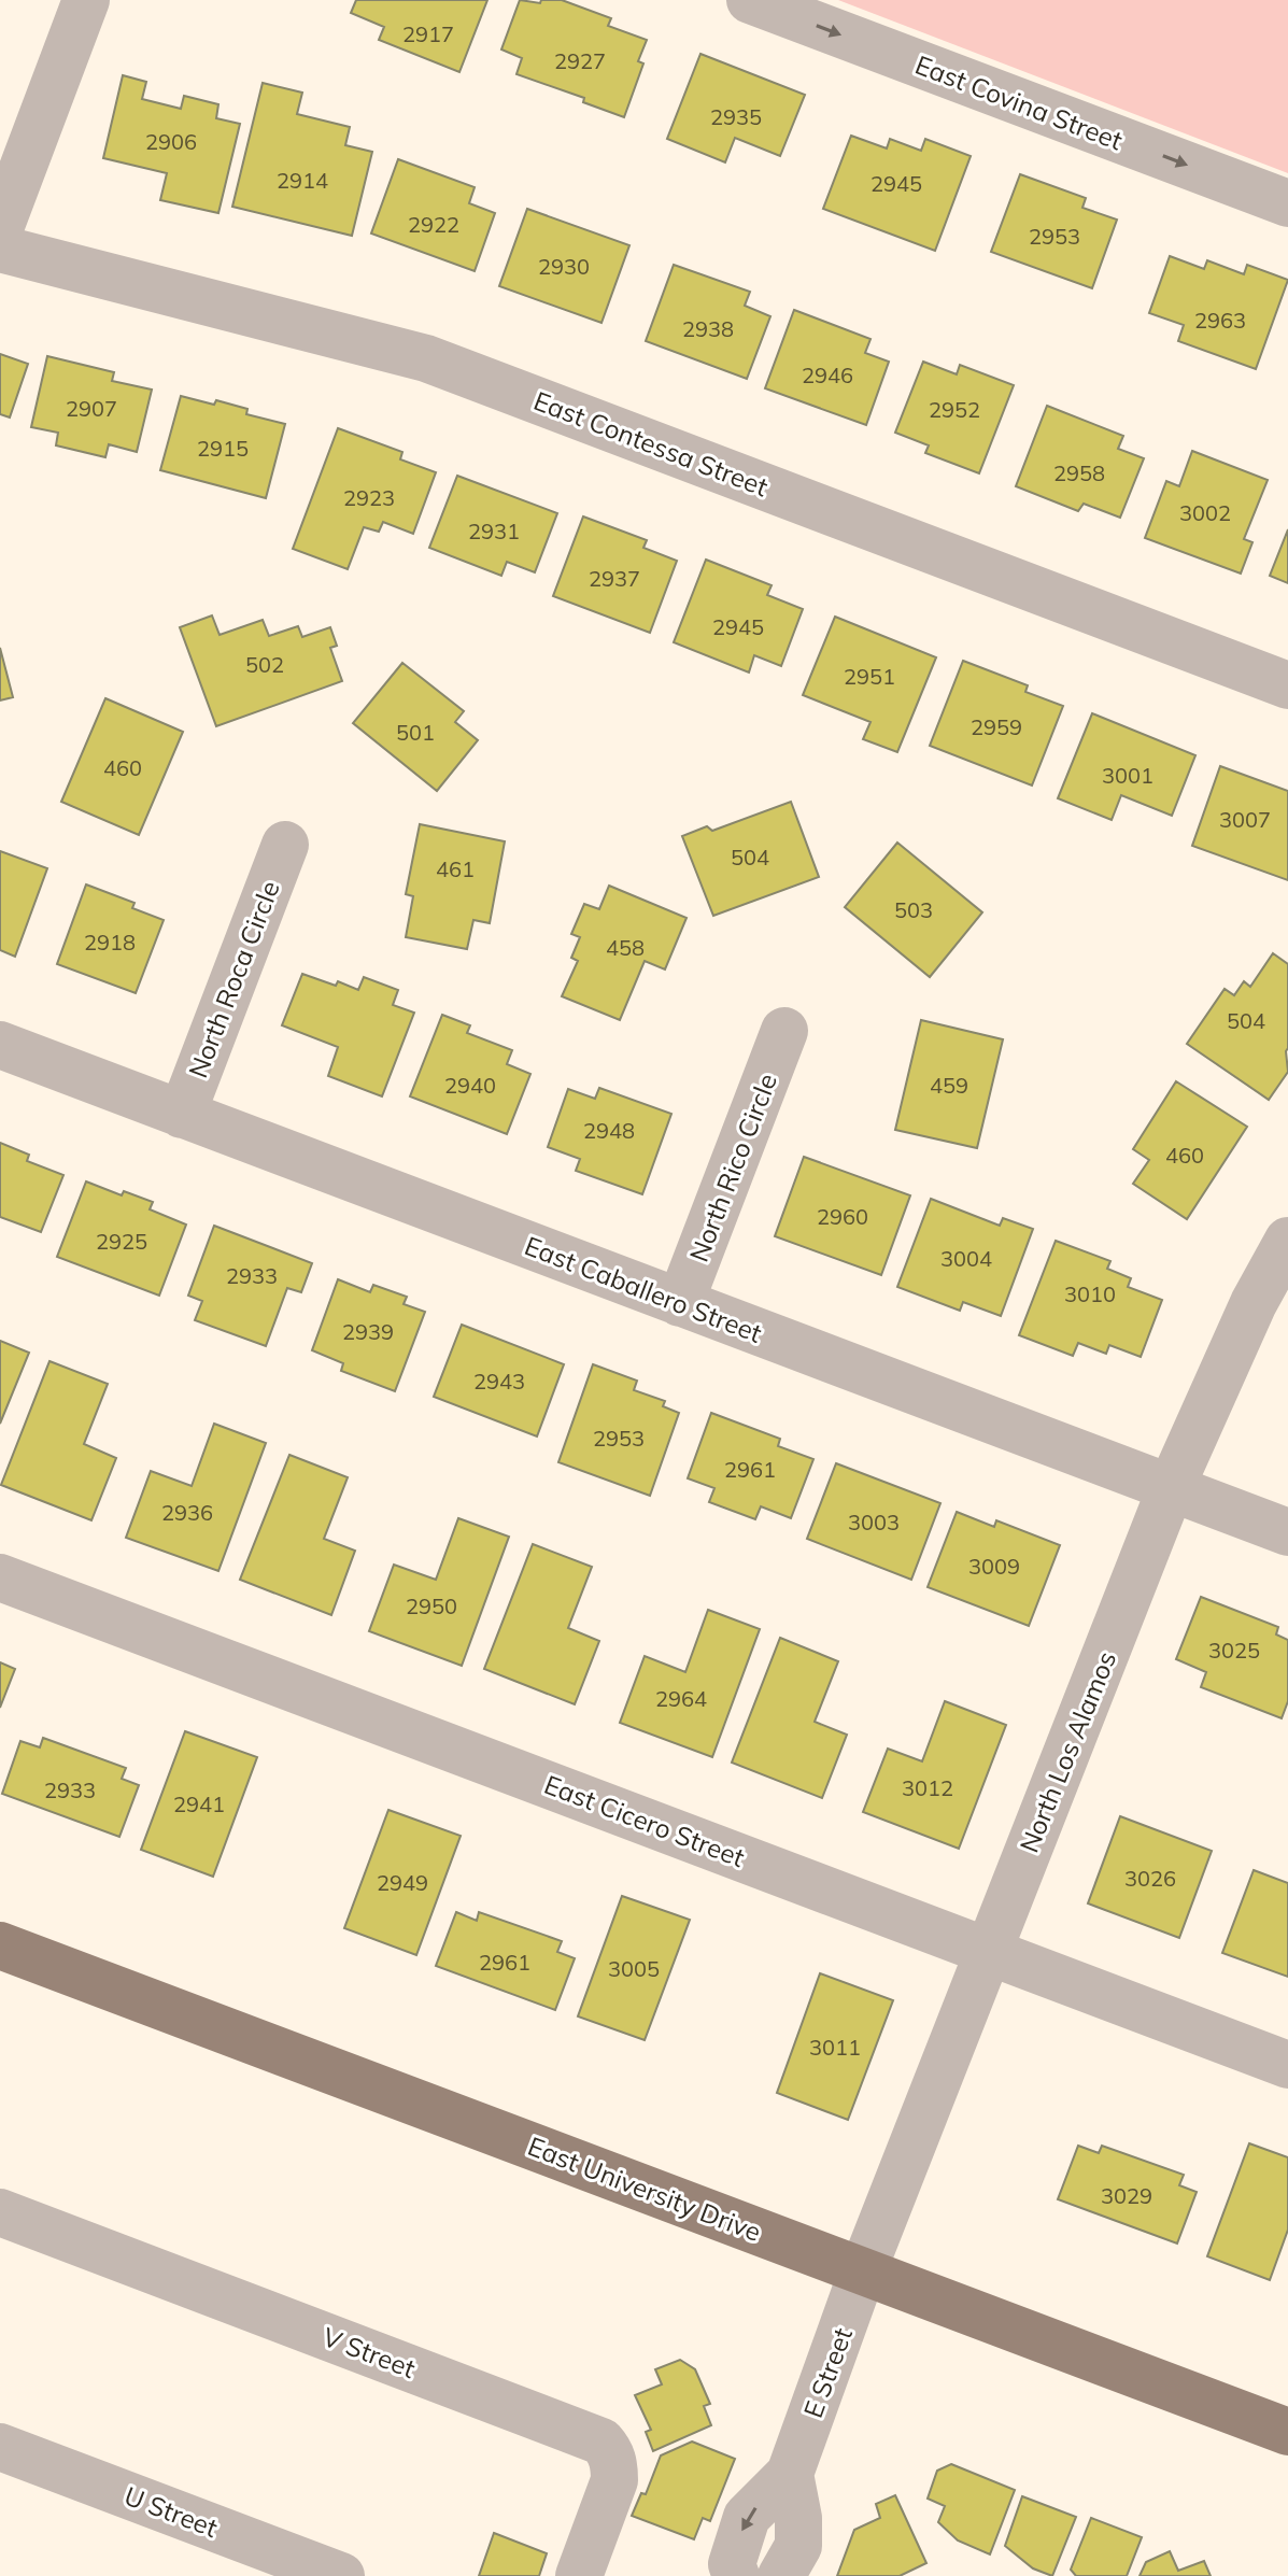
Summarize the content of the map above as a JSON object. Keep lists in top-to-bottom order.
{
  "streets": {
    "main road": ["East University Drive"],
    "street": [
      "East Covina Street",
      "East Contessa Street",
      "North Roca Circle",
      "North Rico Circle",
      "East Caballero Street",
      "North Los Alamos",
      "East Cicero Street",
      "V Street",
      "E Street",
      "U Street"
    ]
  },
  "crossings": [
    ["North Roca Circle", "East Caballero Street"],
    ["North Rico Circle", "East Caballero Street"],
    ["East Caballero Street", "North Los Alamos"],
    ["North Los Alamos", "East Cicero Street"],
    ["North Los Alamos", "East University Drive"],
    ["North Los Alamos", "E Street"],
    ["East University Drive", "E Street"]
  ],
  "one_way": ["East Covina Street"],
  "house_numbers": [
    "2917",
    "2927",
    "2935",
    "2906",
    "2914",
    "2945",
    "2922",
    "2953",
    "2930",
    "2963",
    "2938",
    "2946",
    "2907",
    "2952",
    "2915",
    "2958",
    "2923",
    "3002",
    "2931",
    "2937",
    "2945",
    "502",
    "2951",
    "2959",
    "501",
    "460",
    "3001",
    "3007",
    "504",
    "461",
    "503",
    "2918",
    "458",
    "504",
    "2940",
    "459",
    "2948",
    "460",
    "2960",
    "2925",
    "3004",
    "2933",
    "3010",
    "2939",
    "2943",
    "2953",
    "2961",
    "2936",
    "3003",
    "3009",
    "2950",
    "3025",
    "2964",
    "3012",
    "2933",
    "2941",
    "3026",
    "2949",
    "2961",
    "3005",
    "3011",
    "3029"
  ]
}
